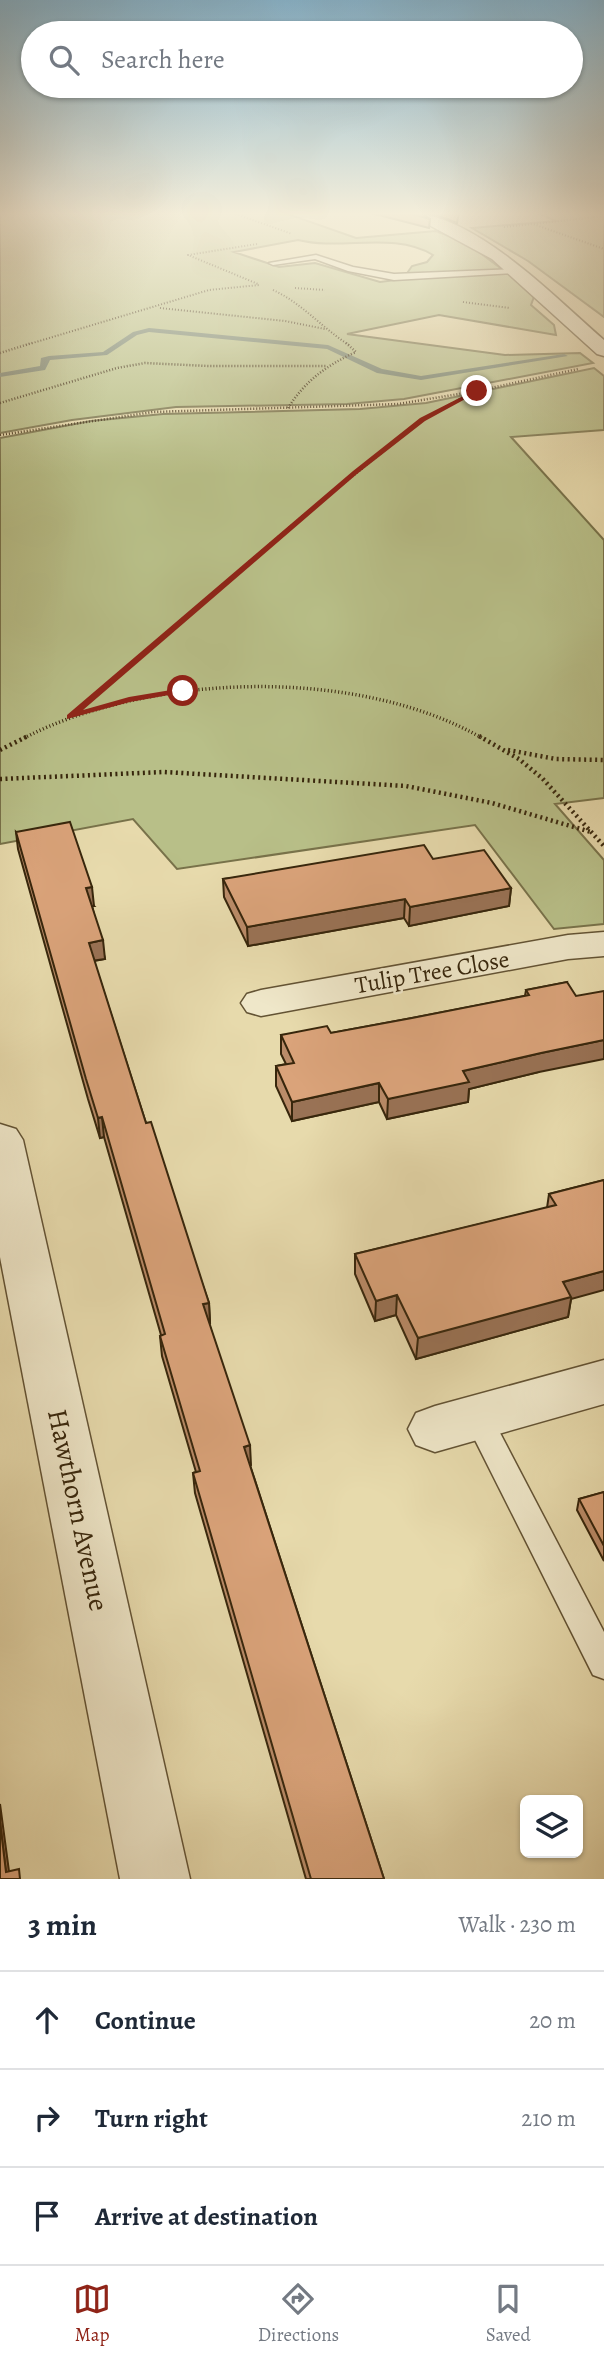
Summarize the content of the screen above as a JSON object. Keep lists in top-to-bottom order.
{
  "streets": {
    "street": ["Tulip Tree Close", "Hawthorn Avenue"]
  },
  "page": {
    "search": "Search here",
    "heading": ["3 min", "Walk · 230 m"],
    "list": [
      ["Continue", "20 m"],
      ["Turn right", "210 m"],
      "Arrive at destination"
    ],
    "nav": ["Map", "Directions", "Saved"]
  }
}
